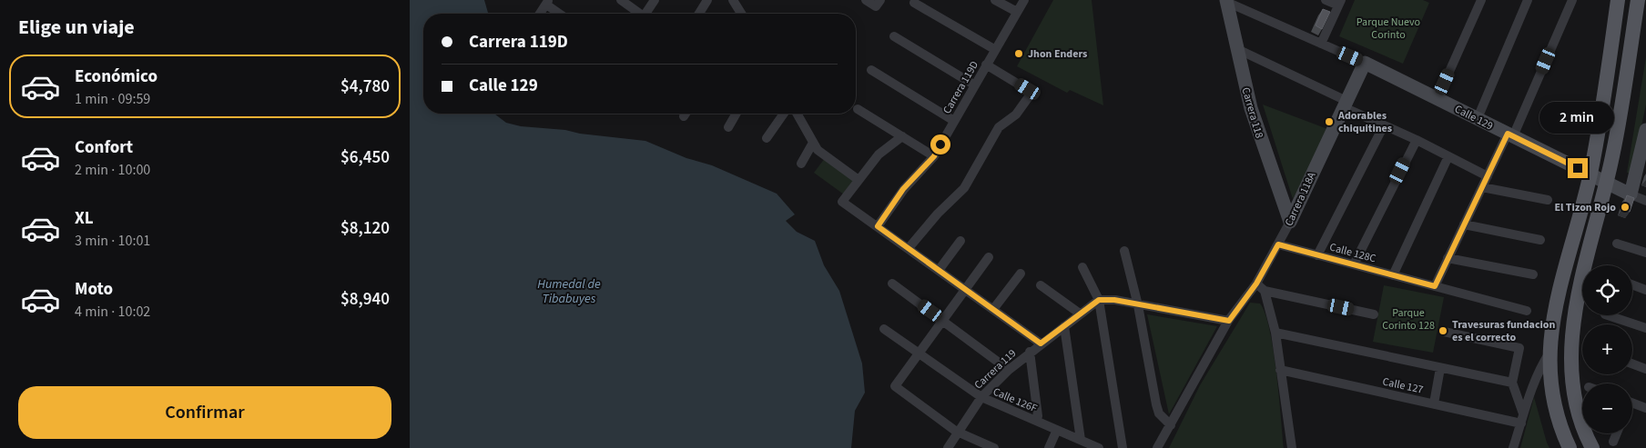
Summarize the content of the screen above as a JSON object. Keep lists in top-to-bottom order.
{
  "streets": {
    "street": [
      "Carrera 119D",
      "Carrera 118",
      "Calle 129",
      "Carrera 118A",
      "Calle 128C",
      "Carrera 119",
      "Calle 127",
      "Calle 126F"
    ]
  },
  "crossings": [
    ["Carrera 118", "Calle 129"],
    ["Carrera 118", "Carrera 118A"],
    ["Calle 129", "Carrera 118A"],
    ["Carrera 118A", "Calle 128C"],
    ["Carrera 119", "Calle 126F"]
  ],
  "water": ["Humedal de Tibabuyes"],
  "parks": ["Parque Nuevo Corinto", "Parque Corinto 128"],
  "places": [
    "Jhon Enders",
    "Adorables chiquitines",
    "El Tizon Rojo",
    "Travesuras fundacion es el correcto"
  ],
  "page": {
    "heading": "Elige un viaje",
    "banner": ["Carrera 119D", "Calle 129"],
    "list": [
      {
        "name": "Económico",
        "note": "1 min · 09:59",
        "value": "$4,780"
      },
      {
        "name": "Confort",
        "note": "2 min · 10:00",
        "value": "$6,450"
      },
      {
        "name": "XL",
        "note": "3 min · 10:01",
        "value": "$8,120"
      },
      {
        "name": "Moto",
        "note": "4 min · 10:02",
        "value": "$8,940"
      }
    ],
    "bubble": "2 min",
    "map_buttons": ["+", "−"],
    "buttons": "Confirmar"
  }
}
